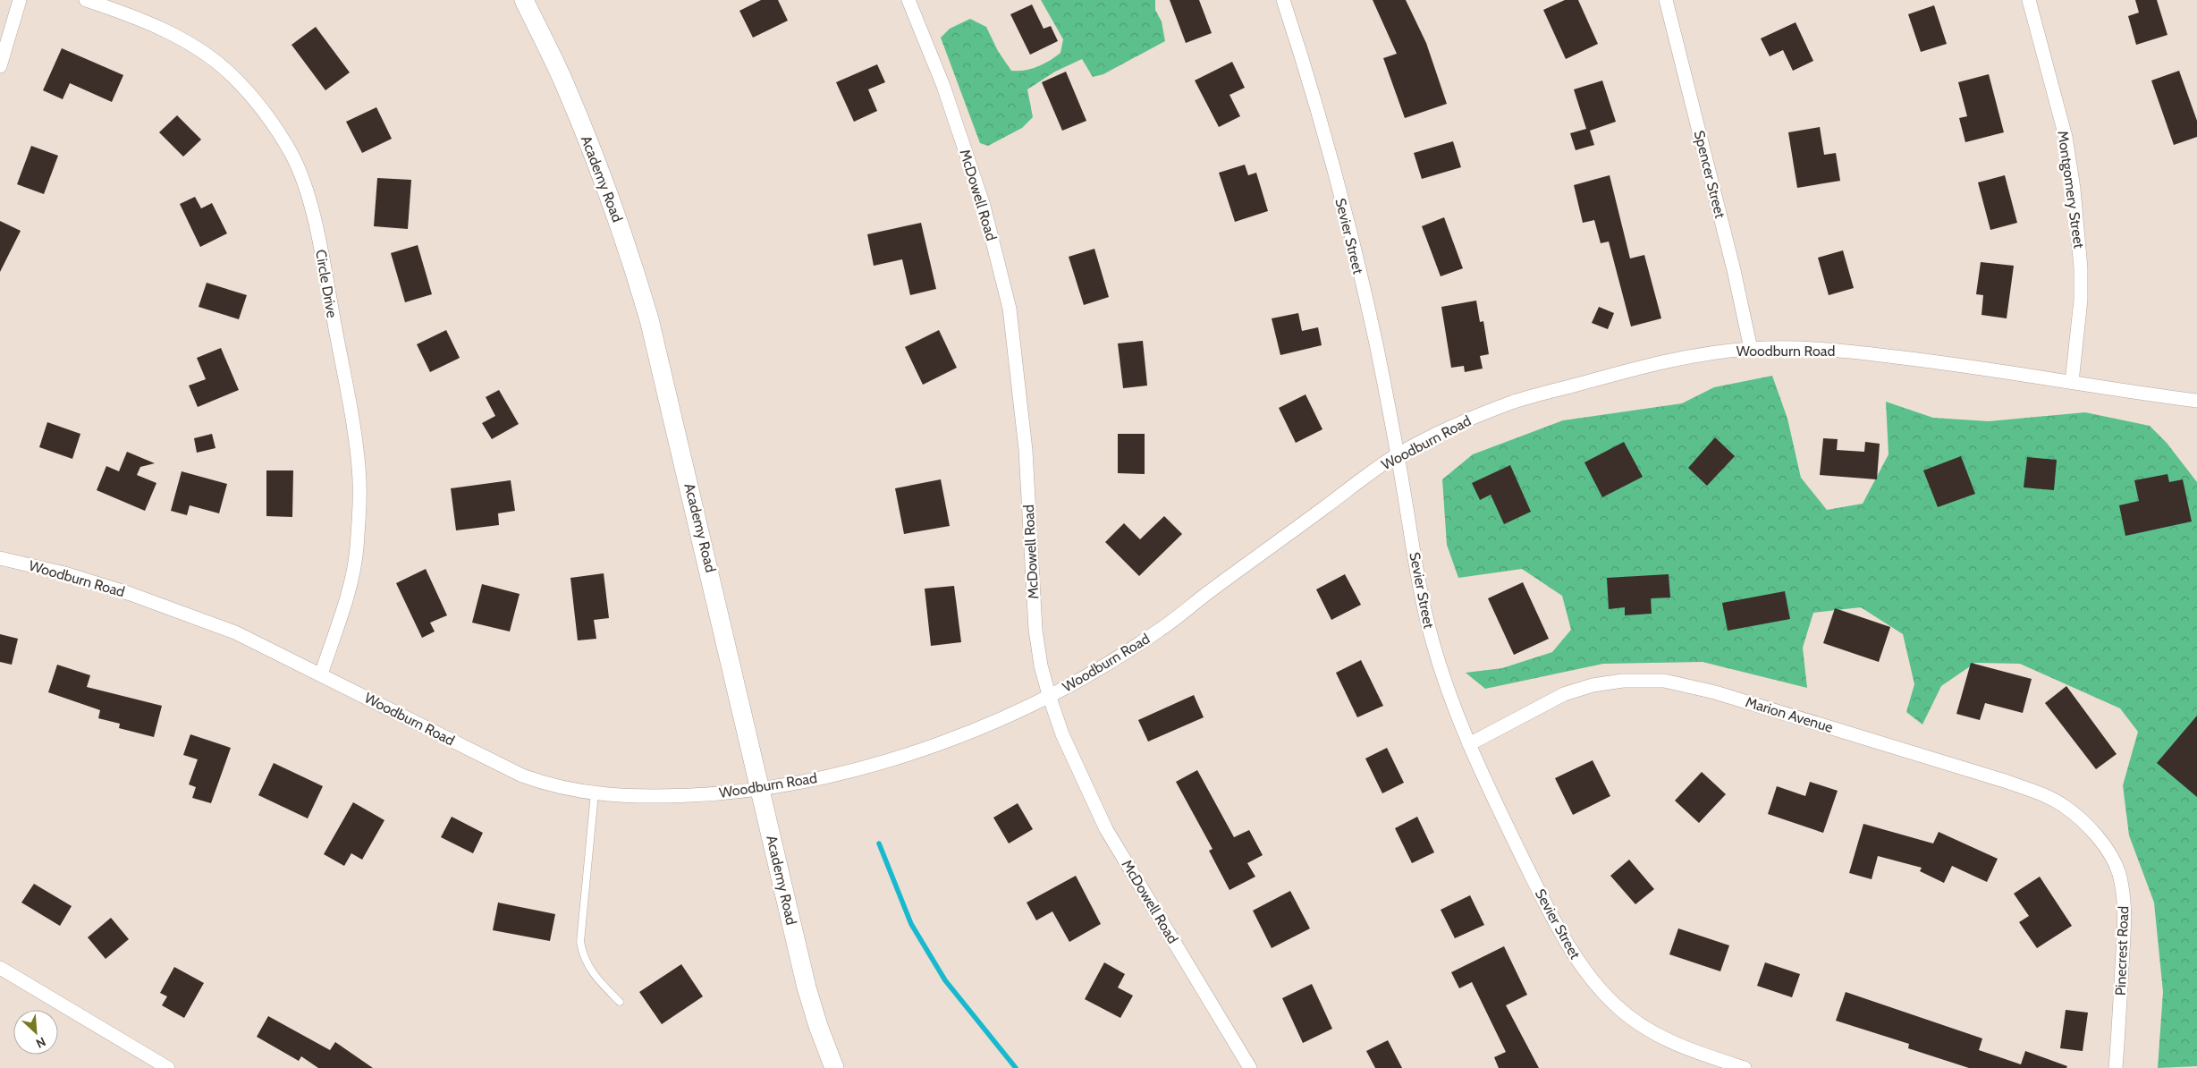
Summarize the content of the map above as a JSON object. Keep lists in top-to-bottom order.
{
  "streets": {
    "main road": ["Academy Road"],
    "street": [
      "Spencer Street",
      "Montgomery Street",
      "McDowell Road",
      "Sevier Street",
      "Circle Drive",
      "Woodburn Road",
      "Marion Avenue",
      "Pinecrest Road"
    ]
  },
  "crossings": [
    ["Spencer Street", "Woodburn Road"],
    ["Academy Road", "Woodburn Road"],
    ["Montgomery Street", "Woodburn Road"],
    ["McDowell Road", "Woodburn Road"],
    ["Sevier Street", "Woodburn Road"],
    ["Sevier Street", "Marion Avenue"],
    ["Circle Drive", "Woodburn Road"],
    ["Marion Avenue", "Pinecrest Road"]
  ],
  "north": "bottom right"
}
